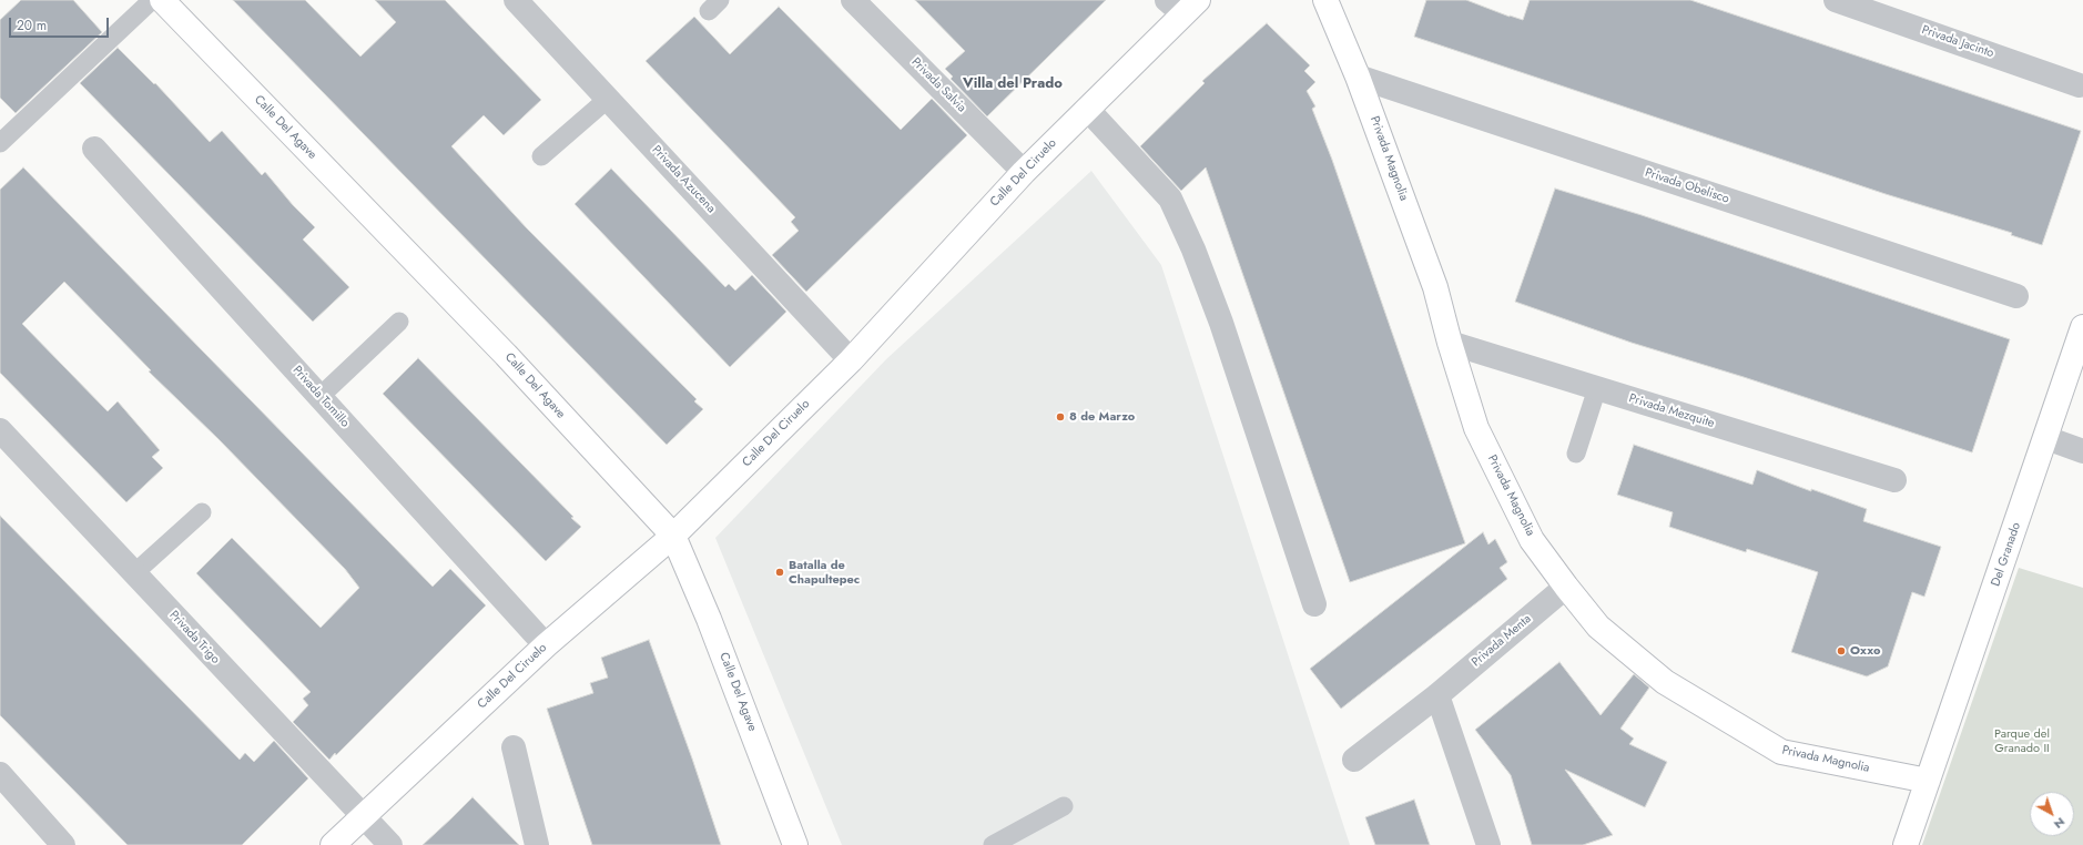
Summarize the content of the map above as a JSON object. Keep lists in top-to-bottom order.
{
  "streets": {
    "street": [
      "Privada Jacinto",
      "Privada Salvia",
      "Calle Del Agave",
      "Privada Magnolia",
      "Calle Del Ciruelo",
      "Privada Azucena",
      "Privada Obelisco",
      "Privada Tomillo",
      "Privada Mezquite",
      "Del Granado",
      "Privada Trigo",
      "Privada Menta"
    ]
  },
  "crossings": [
    ["Privada Salvia", "Calle Del Ciruelo"],
    ["Calle Del Agave", "Calle Del Ciruelo"],
    ["Privada Magnolia", "Privada Obelisco"],
    ["Privada Magnolia", "Privada Mezquite"],
    ["Privada Magnolia", "Del Granado"],
    ["Privada Magnolia", "Privada Menta"],
    ["Calle Del Ciruelo", "Privada Azucena"],
    ["Calle Del Ciruelo", "Privada Tomillo"],
    ["Calle Del Ciruelo", "Privada Trigo"]
  ],
  "districts": ["Villa del Prado"],
  "parks": ["Parque del Granado II"],
  "places": ["8 de Marzo", "Batalla de Chapultepec", "Oxxo"],
  "scale_bar": "20 m",
  "north": "bottom right"
}
